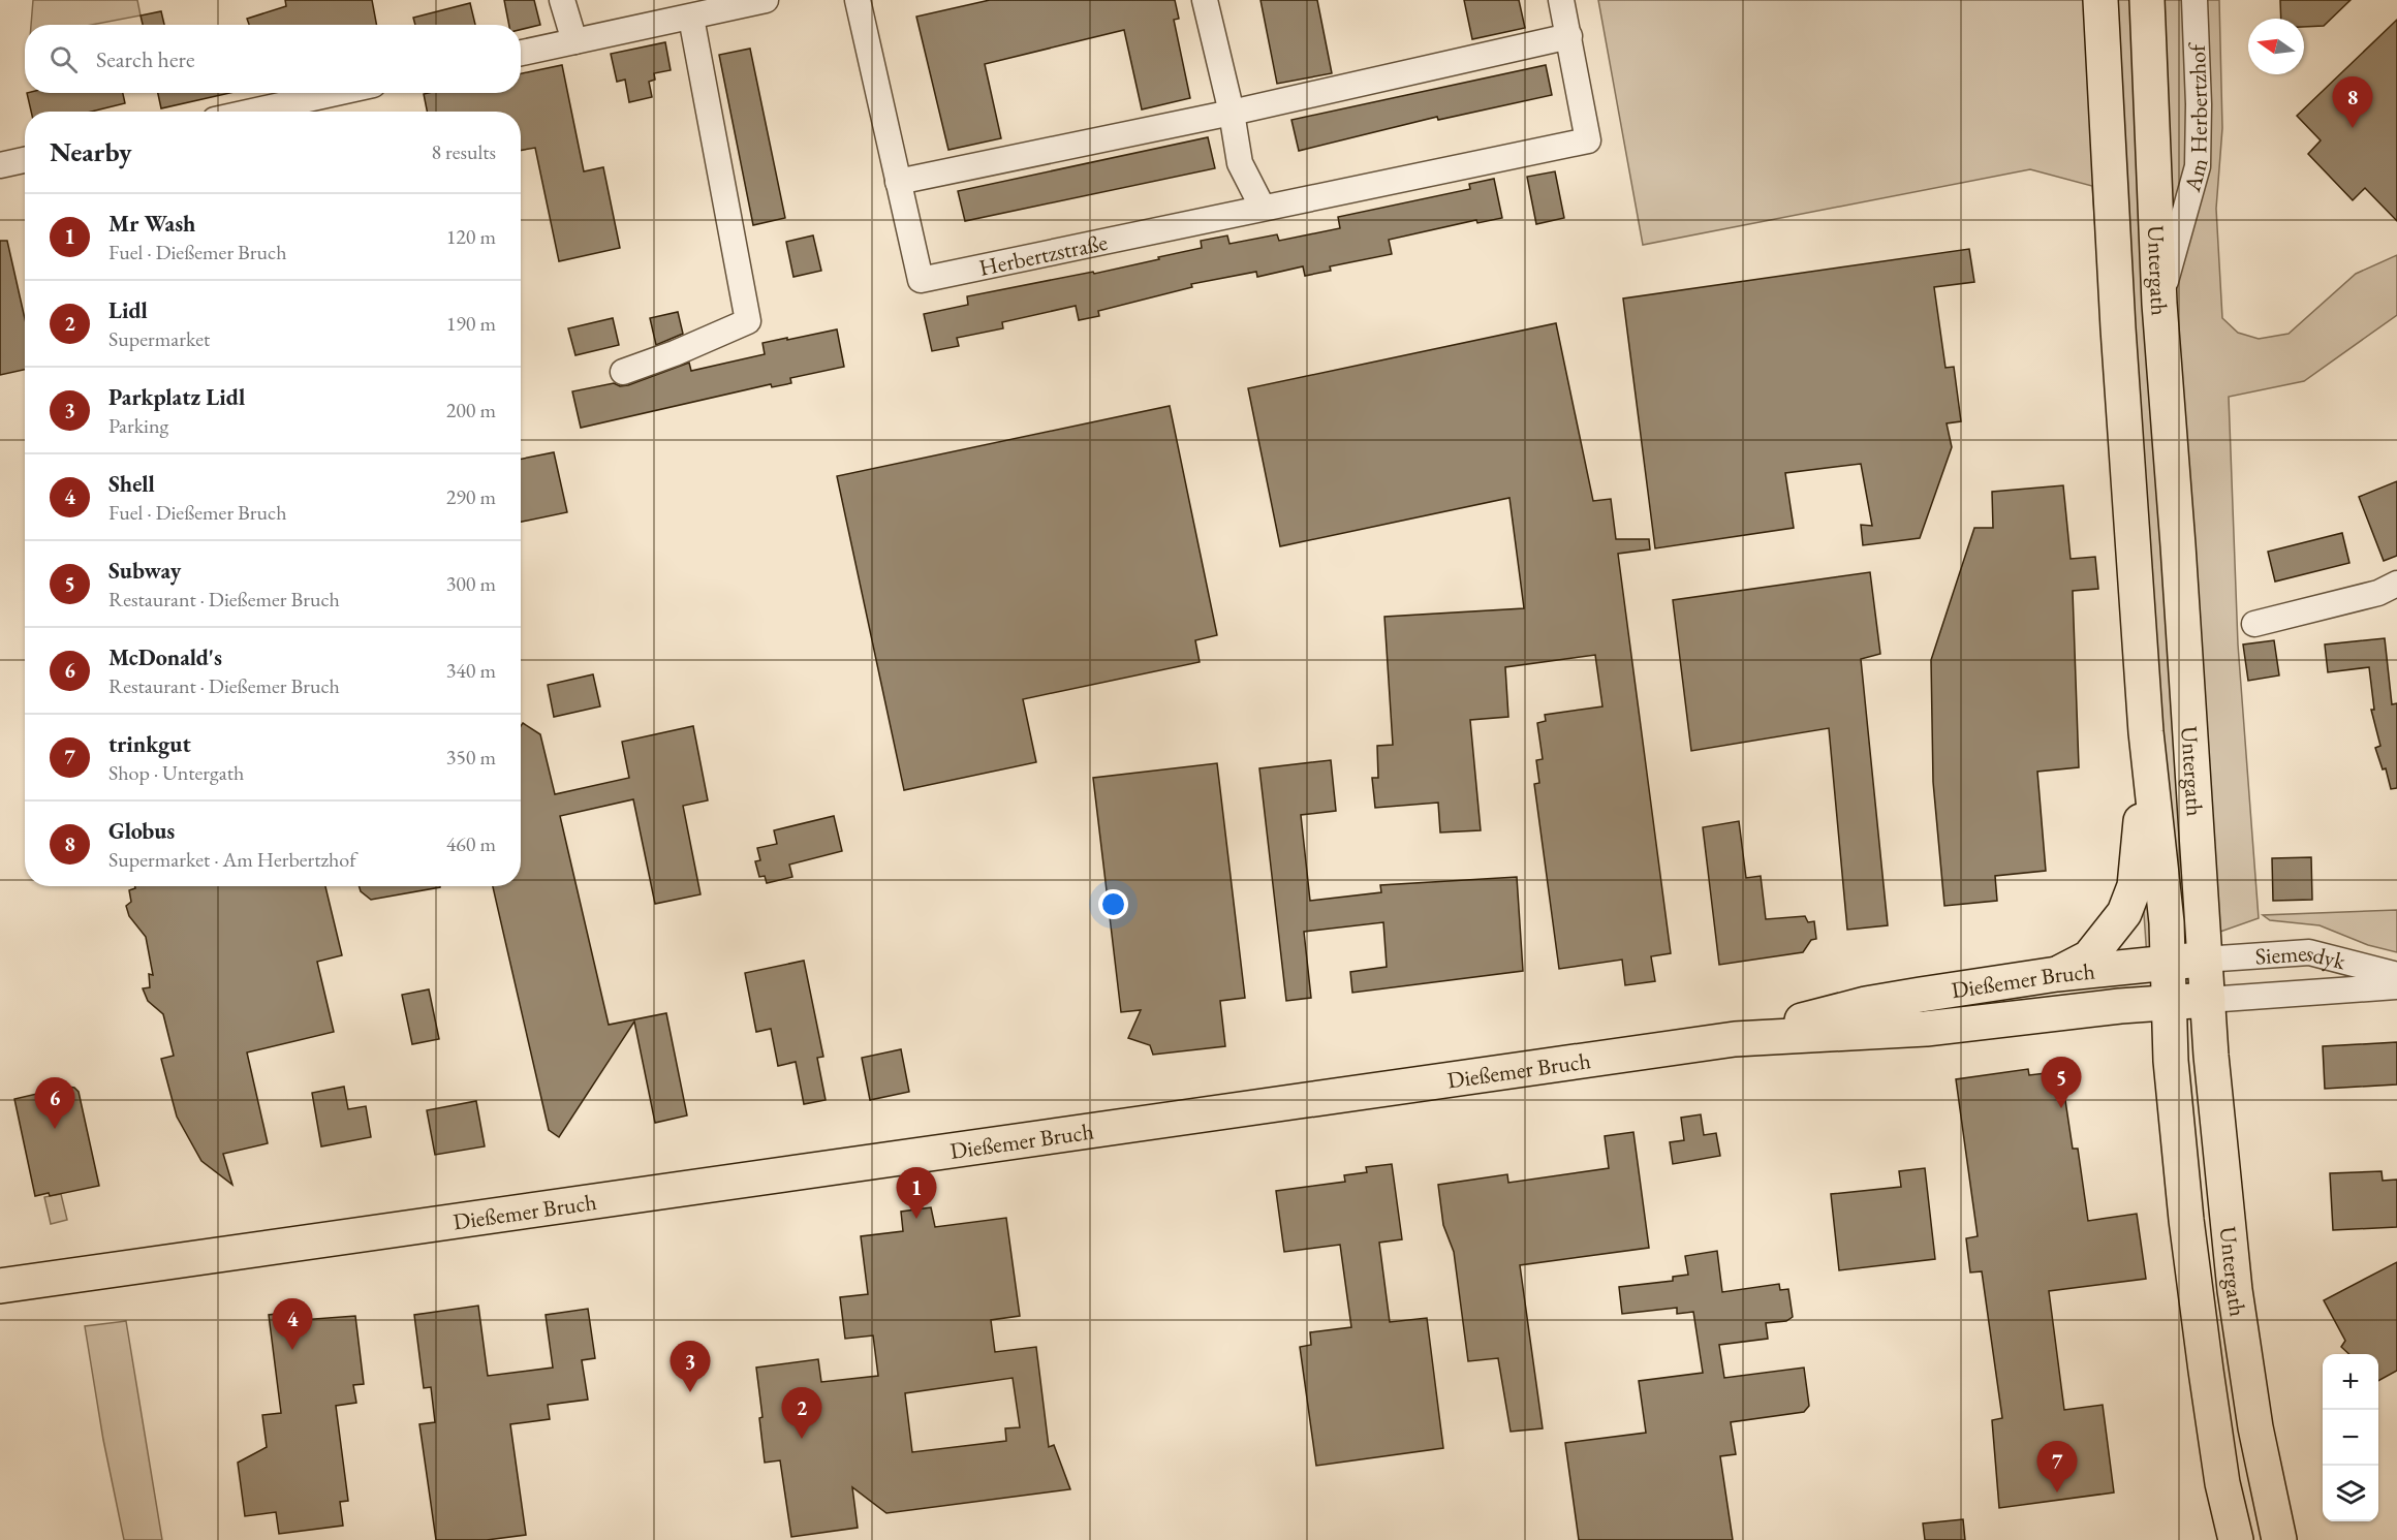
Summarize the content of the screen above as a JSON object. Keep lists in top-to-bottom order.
{
  "streets": {
    "main road": ["Untergath", "Dießemer Bruch"],
    "street": ["Am Herbertzhof", "Herbertzstraße", "Siemesdyk"]
  },
  "crossings": [
    ["Am Herbertzhof", "Untergath"],
    ["Untergath", "Siemesdyk"],
    ["Untergath", "Dießemer Bruch"],
    ["Siemesdyk", "Dießemer Bruch"]
  ],
  "north": "left",
  "page": {
    "search": "Search here",
    "pins": [
      "8",
      "5",
      "6",
      "1",
      "4",
      "3",
      "2",
      "7"
    ],
    "heading": ["Nearby", "8 results"],
    "list": [
      {
        "mark": "1",
        "name": "Mr Wash",
        "note": "Fuel · Dießemer Bruch",
        "value": "120 m"
      },
      {
        "mark": "2",
        "name": "Lidl",
        "note": "Supermarket",
        "value": "190 m"
      },
      {
        "mark": "3",
        "name": "Parkplatz Lidl",
        "note": "Parking",
        "value": "200 m"
      },
      {
        "mark": "4",
        "name": "Shell",
        "note": "Fuel · Dießemer Bruch",
        "value": "290 m"
      },
      {
        "mark": "5",
        "name": "Subway",
        "note": "Restaurant · Dießemer Bruch",
        "value": "300 m"
      },
      {
        "mark": "6",
        "name": "McDonald's",
        "note": "Restaurant · Dießemer Bruch",
        "value": "340 m"
      },
      {
        "mark": "7",
        "name": "trinkgut",
        "note": "Shop · Untergath",
        "value": "350 m"
      },
      {
        "mark": "8",
        "name": "Globus",
        "note": "Supermarket · Am Herbertzhof",
        "value": "460 m"
      }
    ],
    "map_buttons": ["+", "−"]
  }
}
